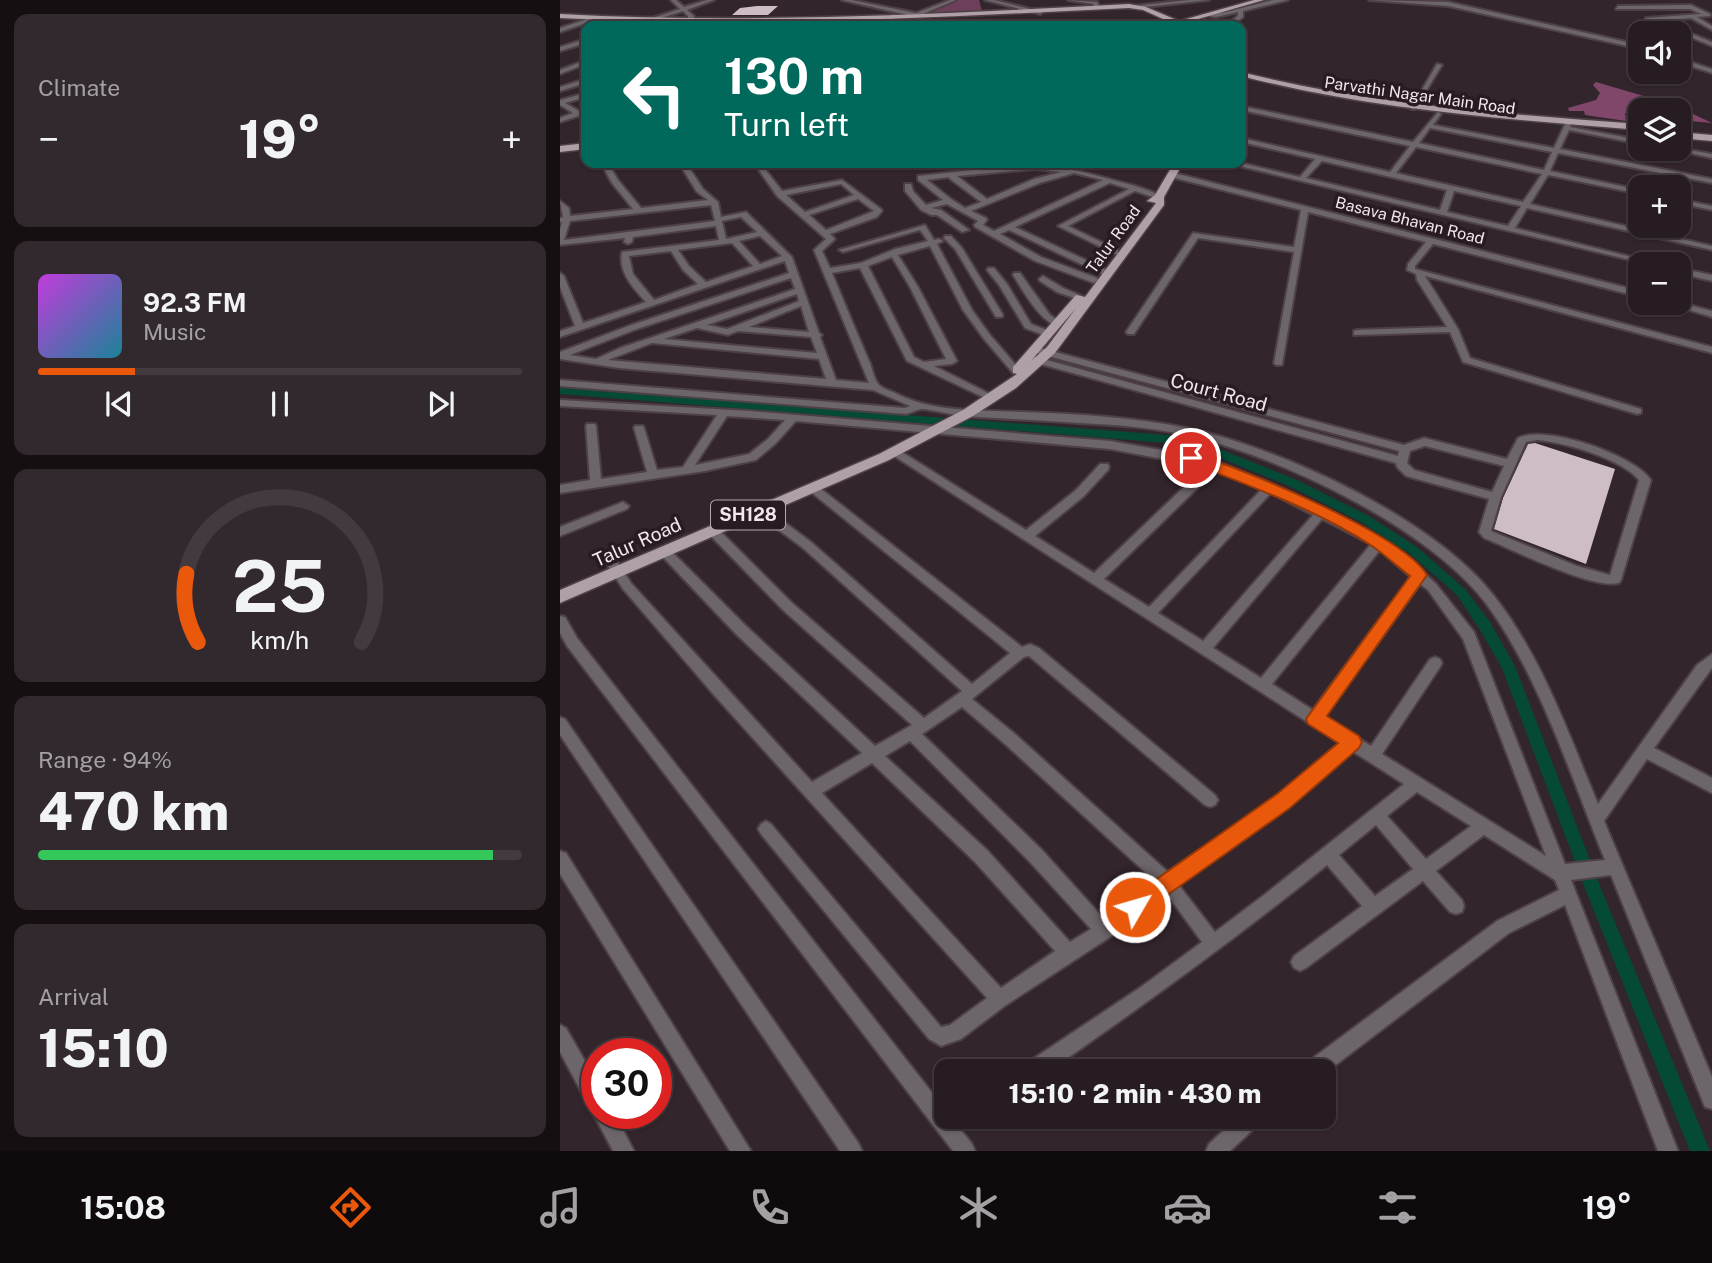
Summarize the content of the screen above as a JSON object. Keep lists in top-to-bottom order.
{
  "streets": {
    "main road": ["Parvathi Nagar Main Road", "Talur Road", "SH128"],
    "street": ["Basava Bhavan Road", "Court Road"]
  },
  "crossings": [
    ["Basava Bhavan Road", "Talur Road"],
    ["Talur Road", "Court Road"]
  ],
  "page": {
    "tile": [
      "Climate",
      ["Range · 94%", "470 km"],
      ["Arrival", "15:10"]
    ],
    "map_buttons": ["+", "−"],
    "turn": ["130 m", "Turn left"],
    "heat": ["−", "19°", "+"],
    "song": ["92.3 FM", "Music"],
    "limit": "30",
    "trip": "15:10 · 2 min · 430 m",
    "tabs": ["15:08", "19°"],
    "gauge": ["25", "km/h"]
  }
}
